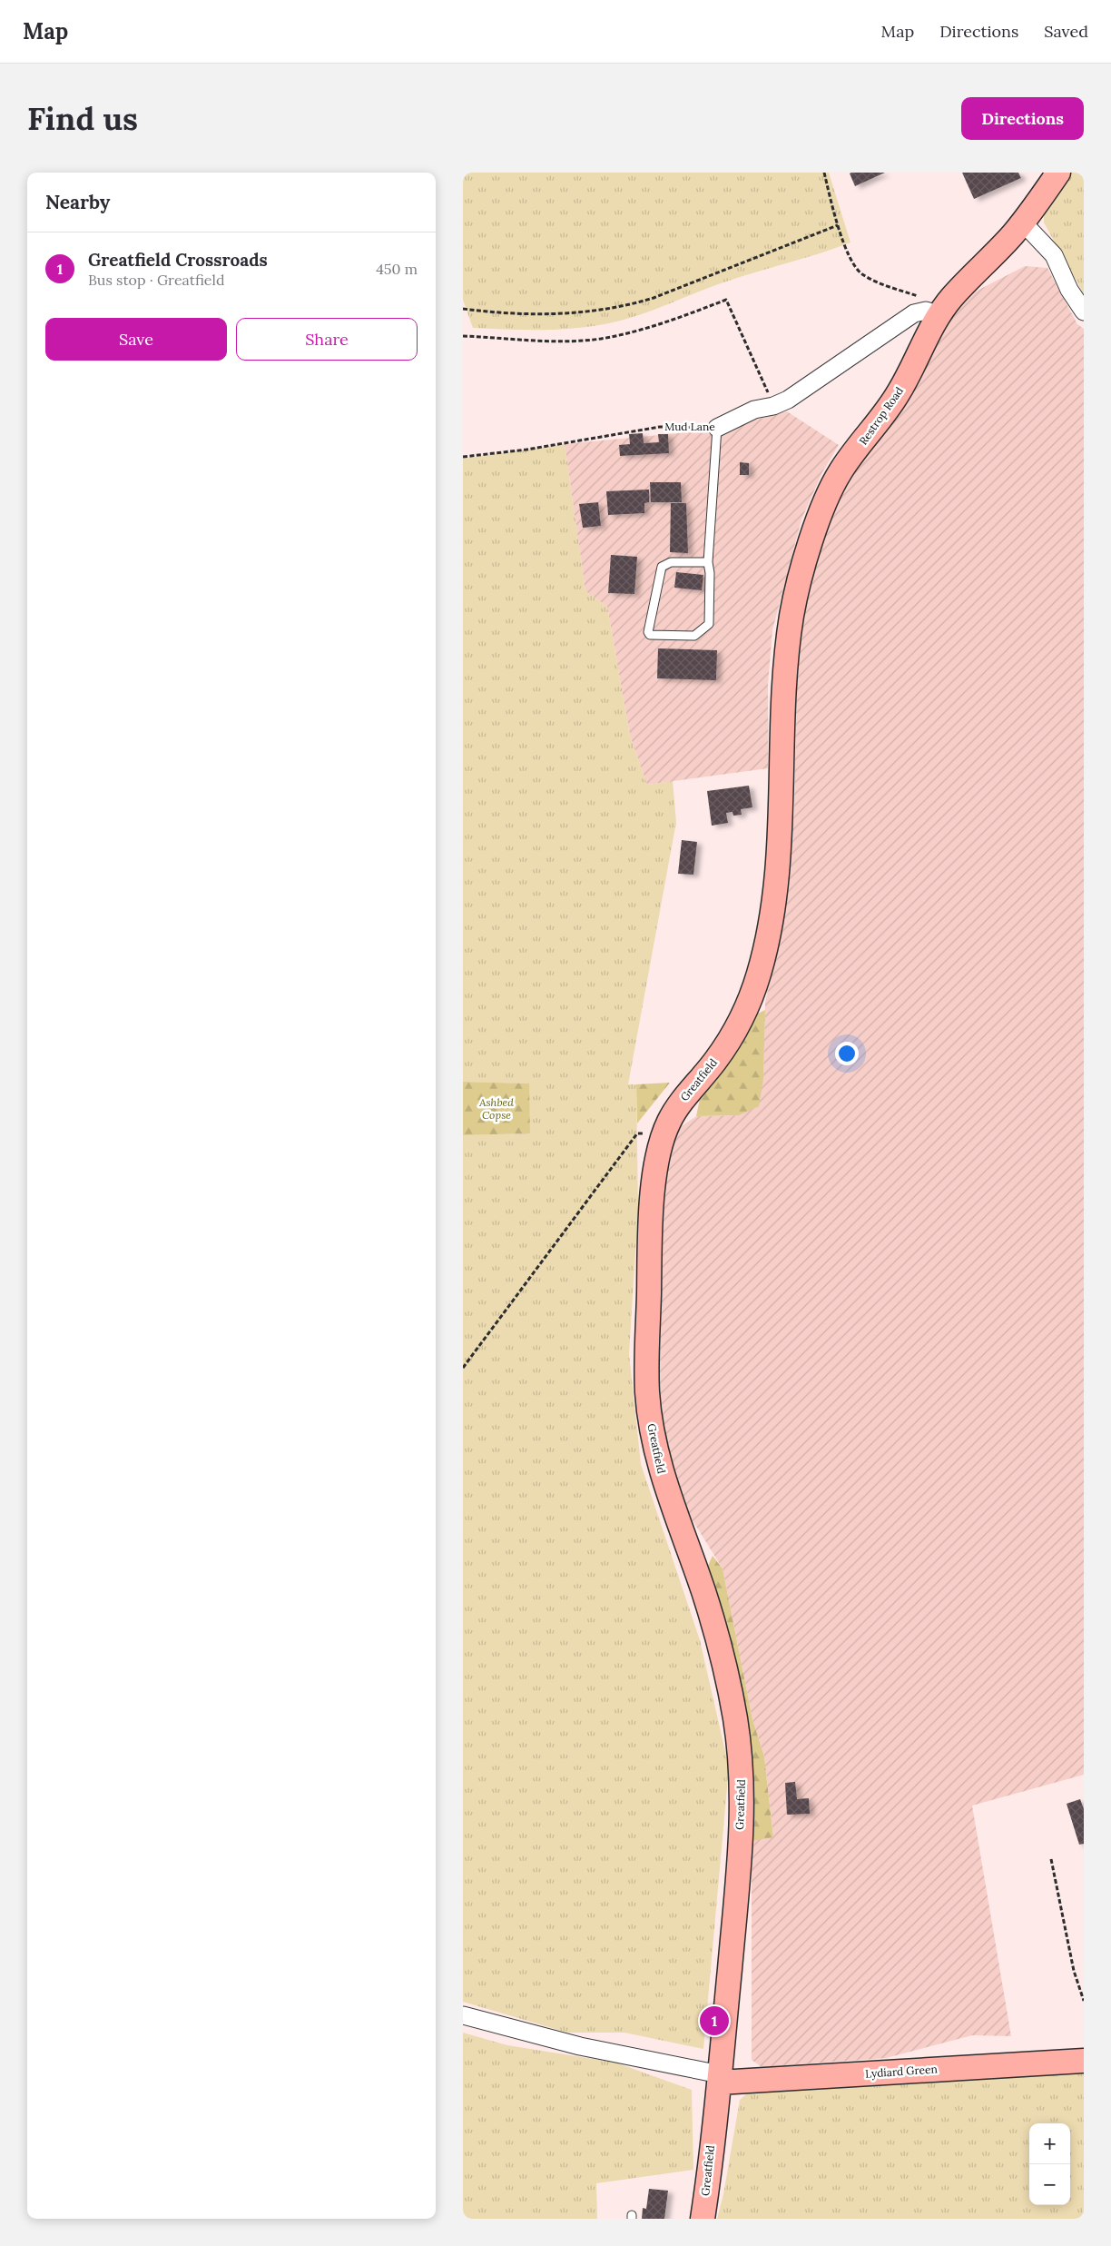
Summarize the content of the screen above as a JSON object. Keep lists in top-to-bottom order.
{
  "streets": {
    "street": [
      "Restrop Road",
      "Mud Lane",
      "Greatfield",
      "Lydiard Green"
    ]
  },
  "crossings": [
    ["Restrop Road", "Mud Lane"],
    ["Restrop Road", "Greatfield"],
    ["Greatfield", "Lydiard Green"]
  ],
  "parks": ["Ashbed Copse"],
  "page": {
    "header": "Map",
    "nav": ["Map", "Directions", "Saved"],
    "buttons": [
      "Directions",
      ["Save", "Share"]
    ],
    "title": "Find us",
    "heading": "Nearby",
    "list": [
      {
        "mark": "1",
        "name": "Greatfield Crossroads",
        "note": "Bus stop · Greatfield",
        "value": "450 m"
      }
    ],
    "pins": "1",
    "map_buttons": ["+", "−"]
  }
}
